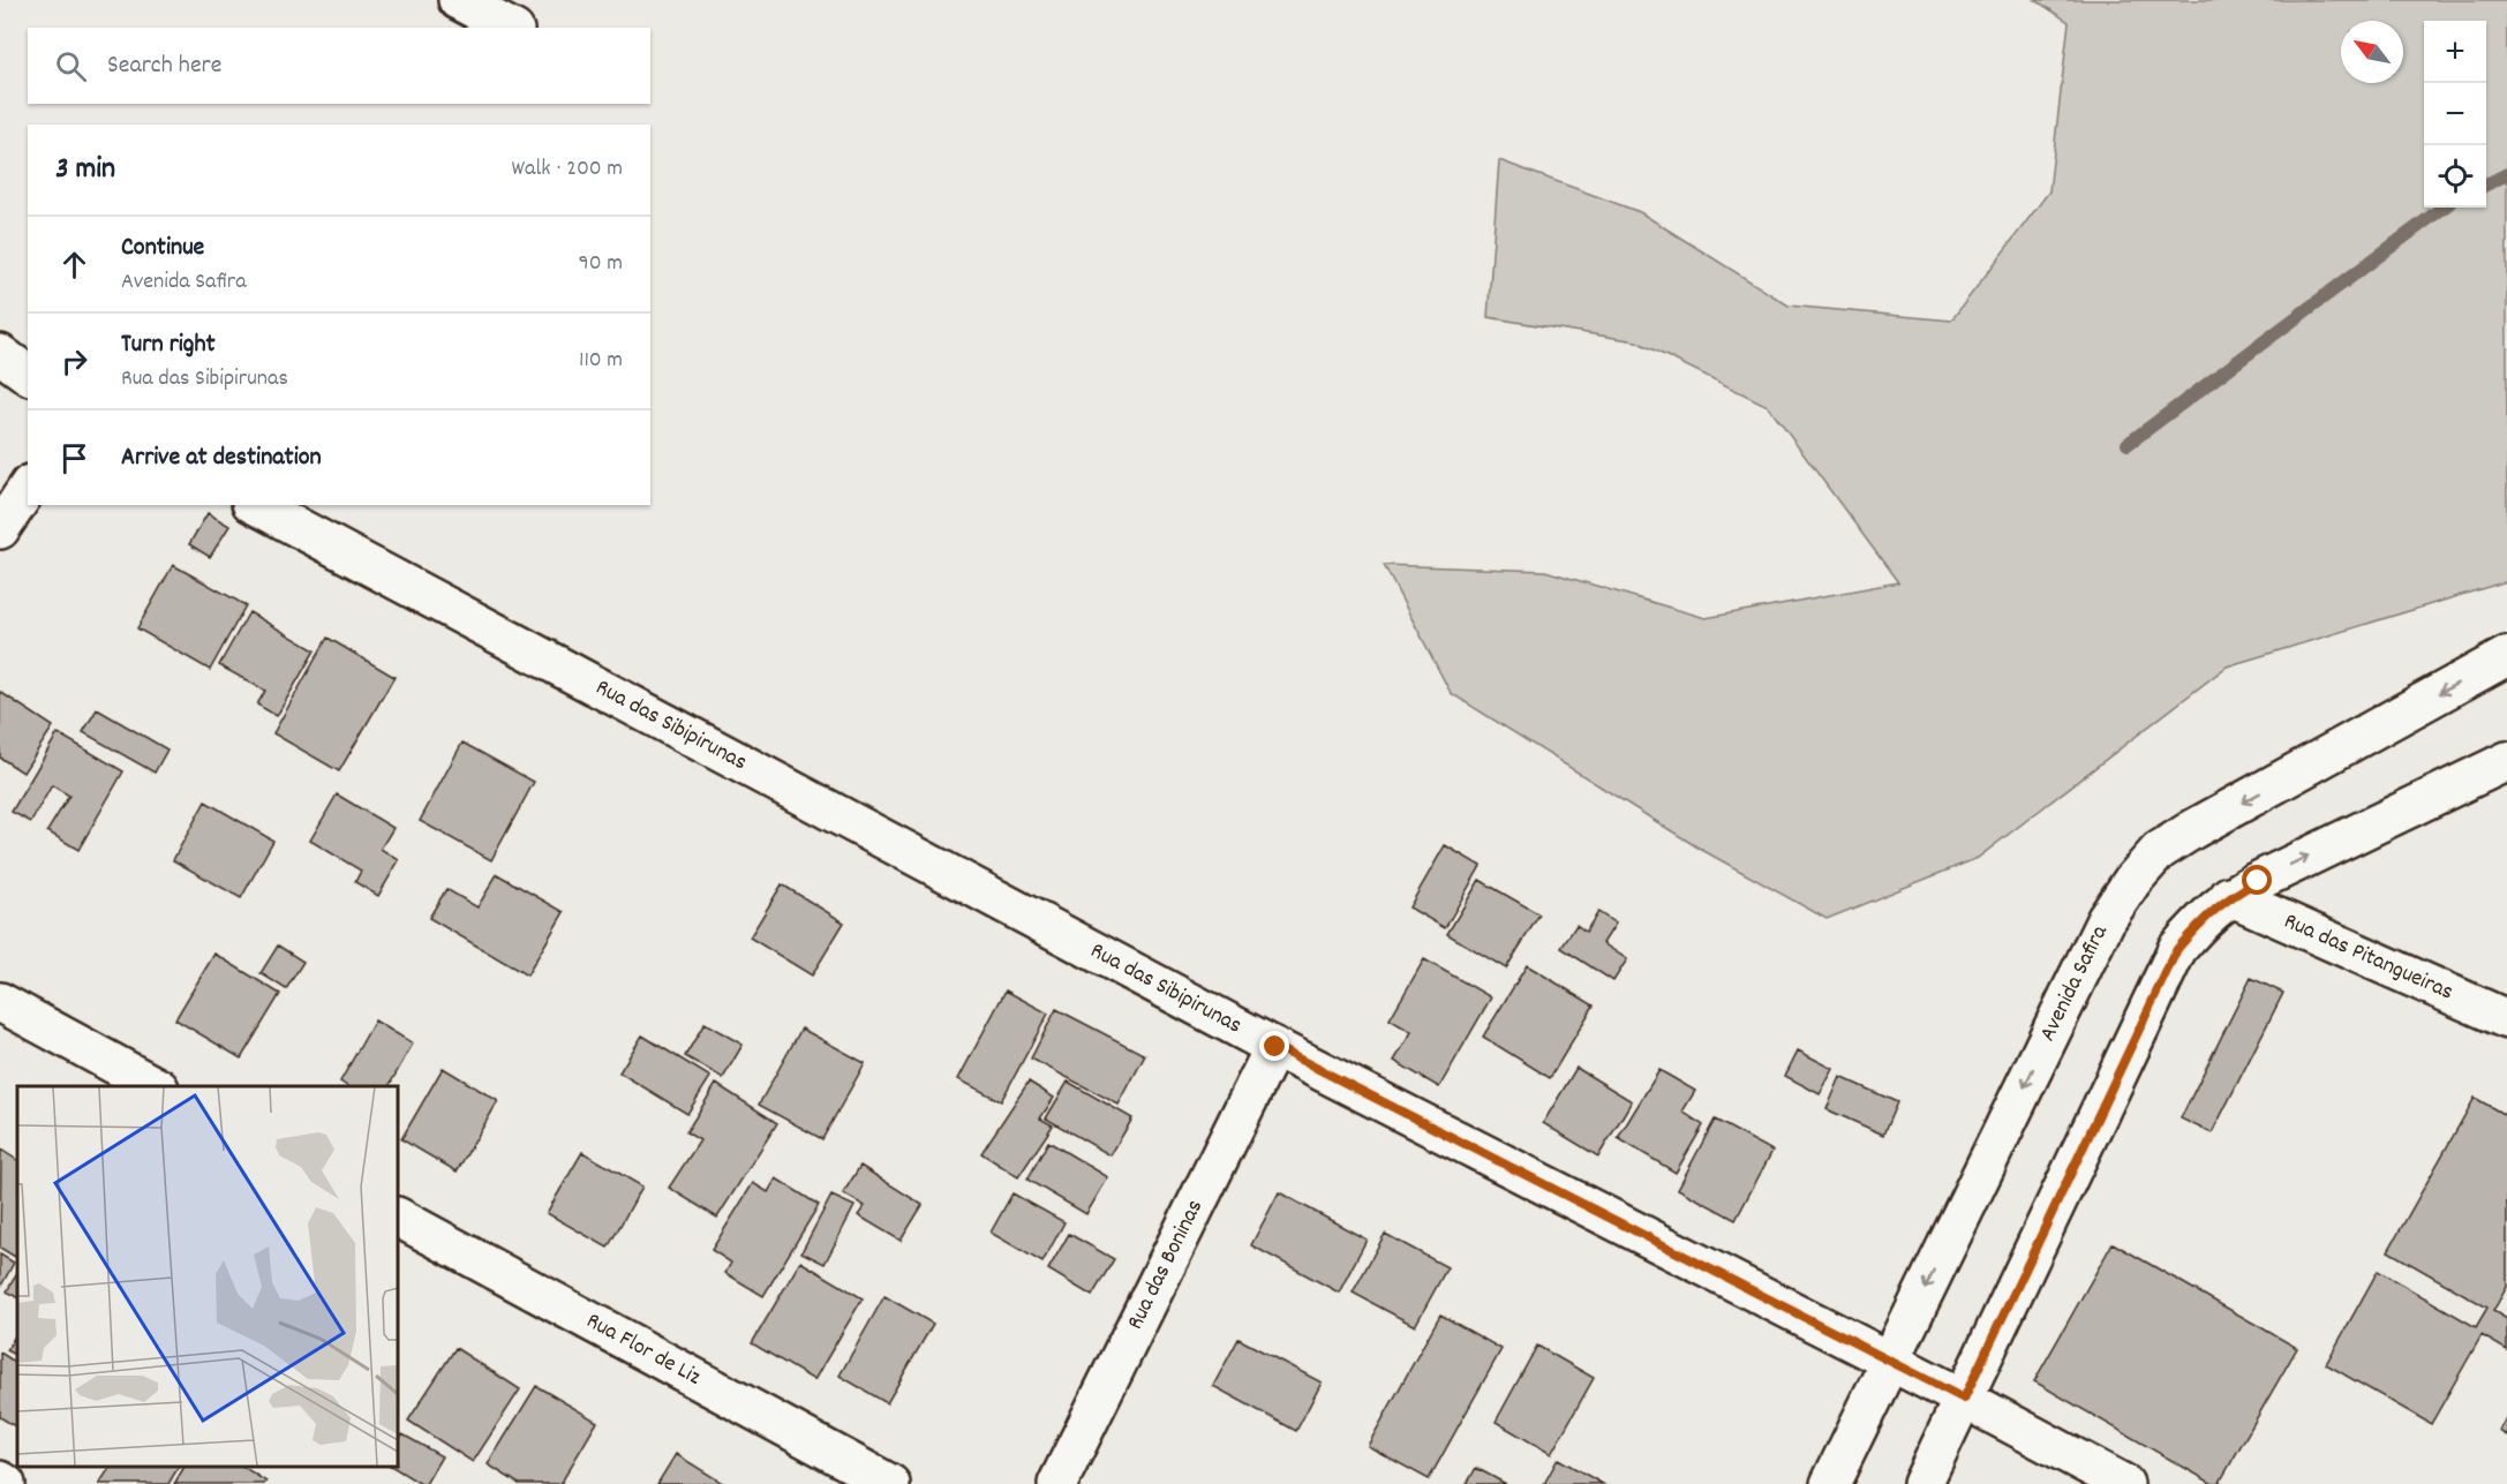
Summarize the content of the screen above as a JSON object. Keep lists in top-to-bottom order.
{
  "streets": {
    "street": [
      "Rua das Sibipirunas",
      "Rua das Pitangueiras",
      "Avenida Safira",
      "Rua das Boninas",
      "Rua Flor de Liz"
    ]
  },
  "crossings": [
    ["Rua das Sibipirunas", "Avenida Safira"],
    ["Rua das Sibipirunas", "Rua das Boninas"]
  ],
  "north": "top left",
  "page": {
    "map_buttons": ["+", "−"],
    "search": "Search here",
    "heading": ["3 min", "Walk · 200 m"],
    "list": [
      ["Continue", "Avenida Safira", "90 m"],
      ["Turn right", "Rua das Sibipirunas", "110 m"],
      "Arrive at destination"
    ]
  }
}
